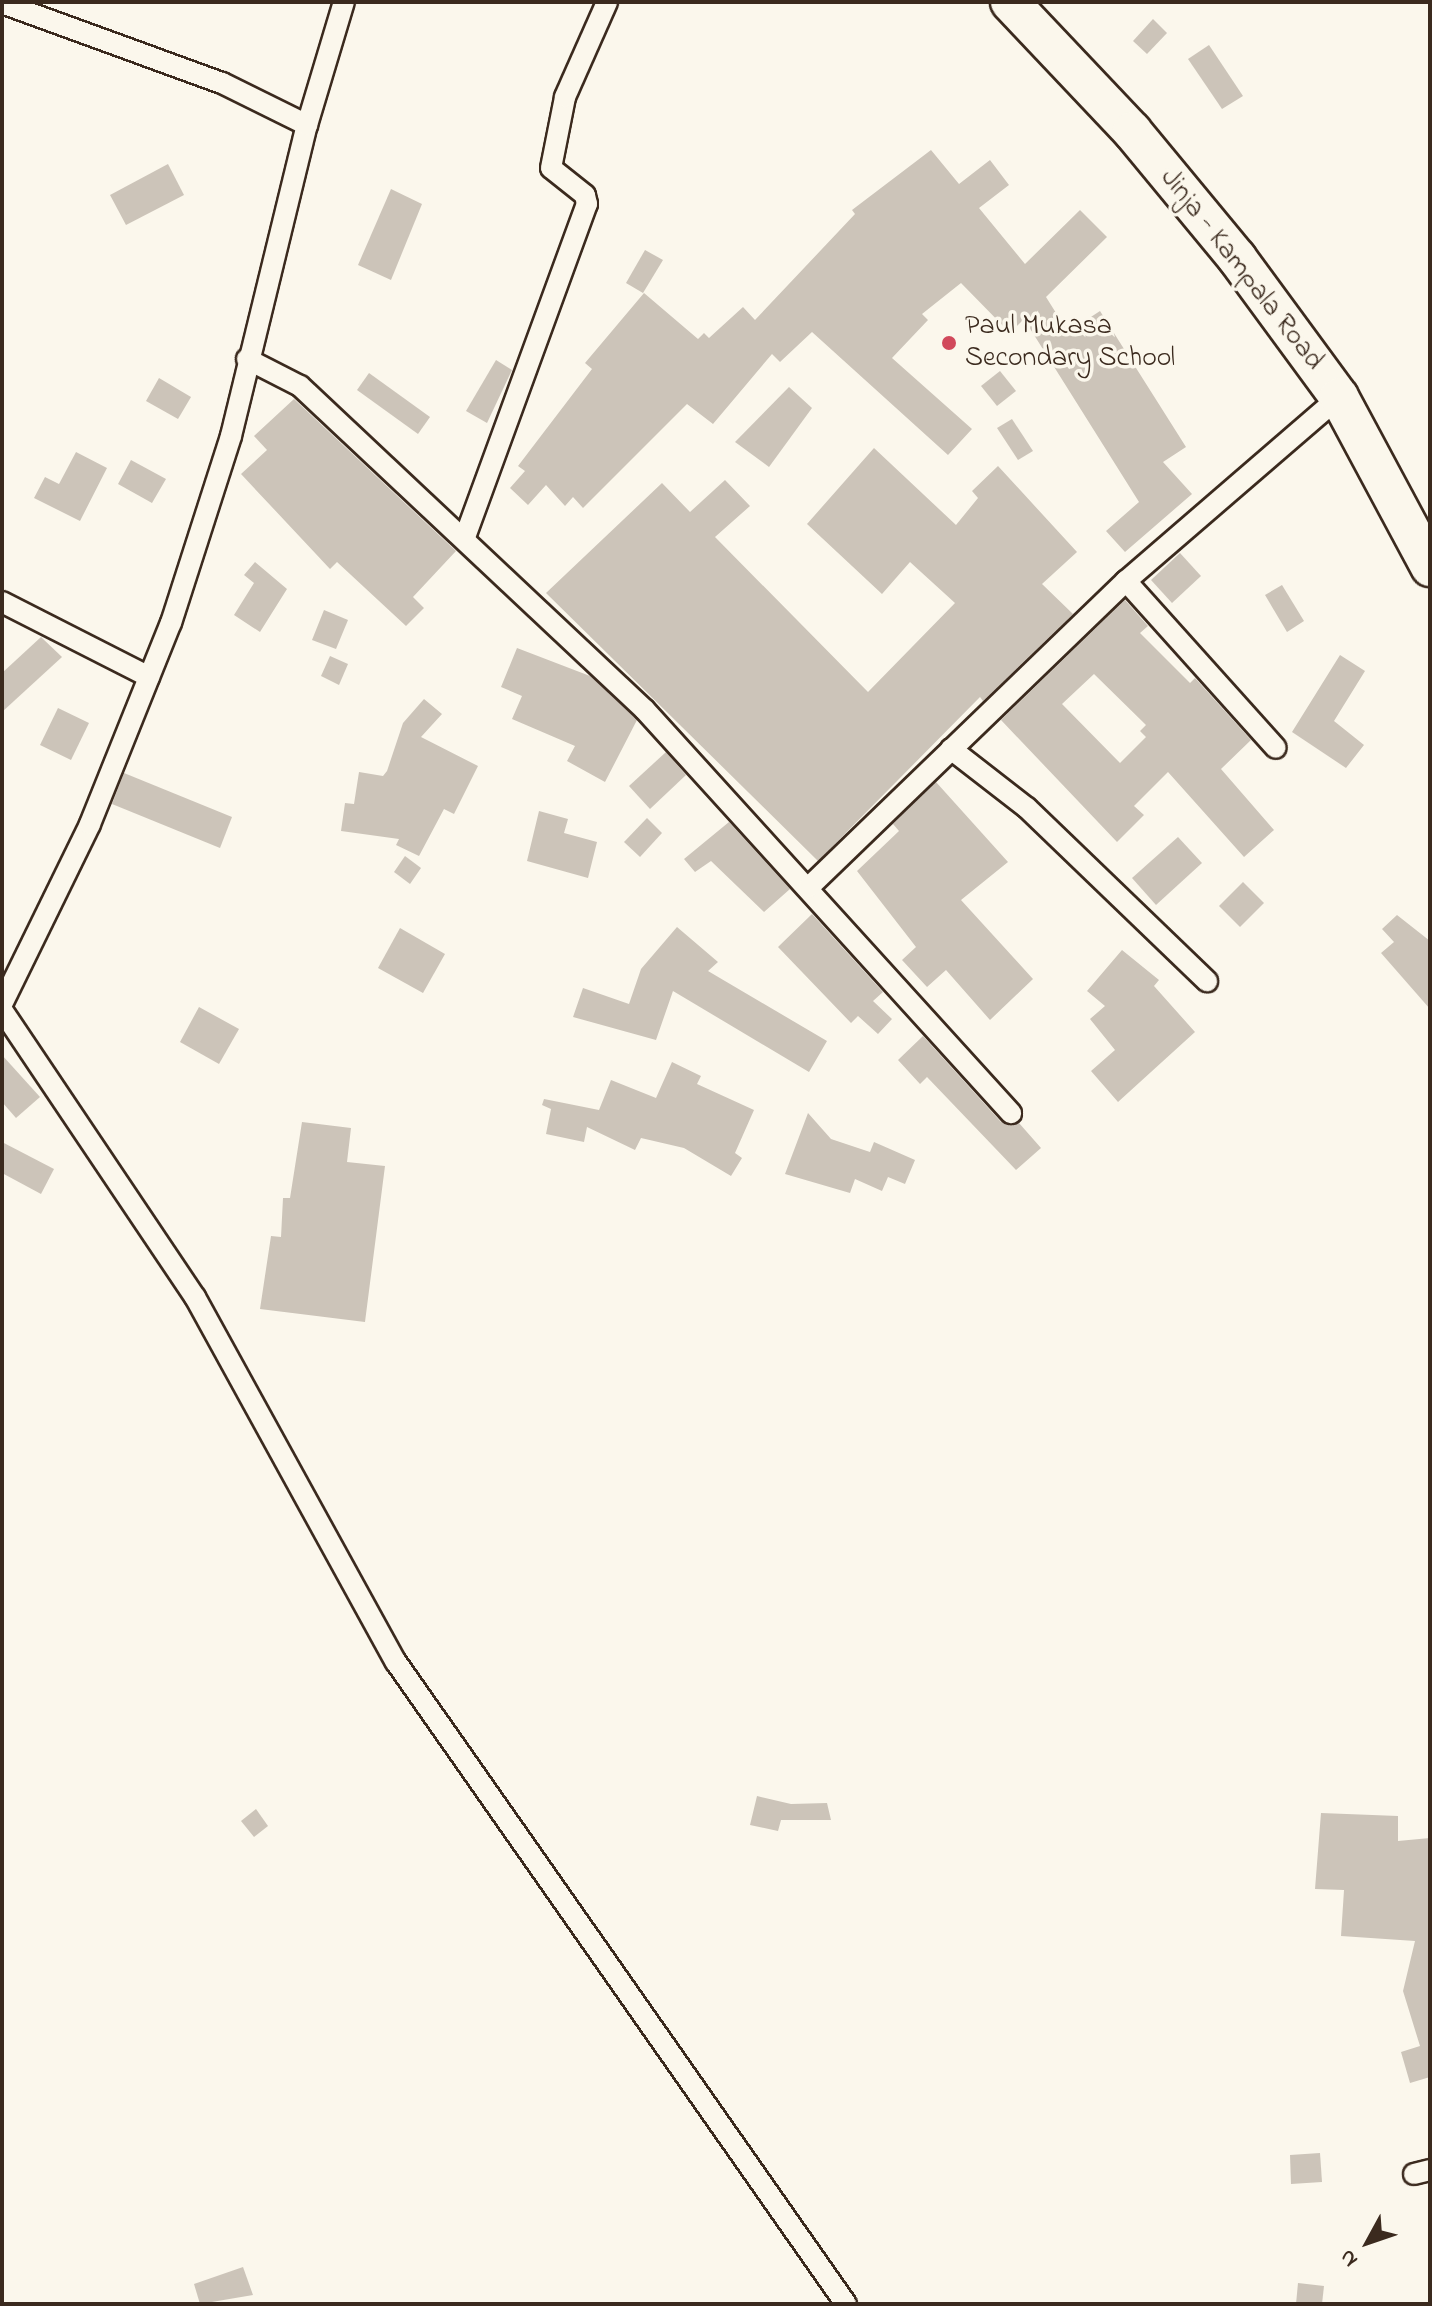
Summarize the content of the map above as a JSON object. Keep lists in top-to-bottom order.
{
  "streets": {
    "highway": ["Jinja - Kampala Road"]
  },
  "places": ["Paul Mukasa Secondary School"],
  "north": "bottom left"
}
